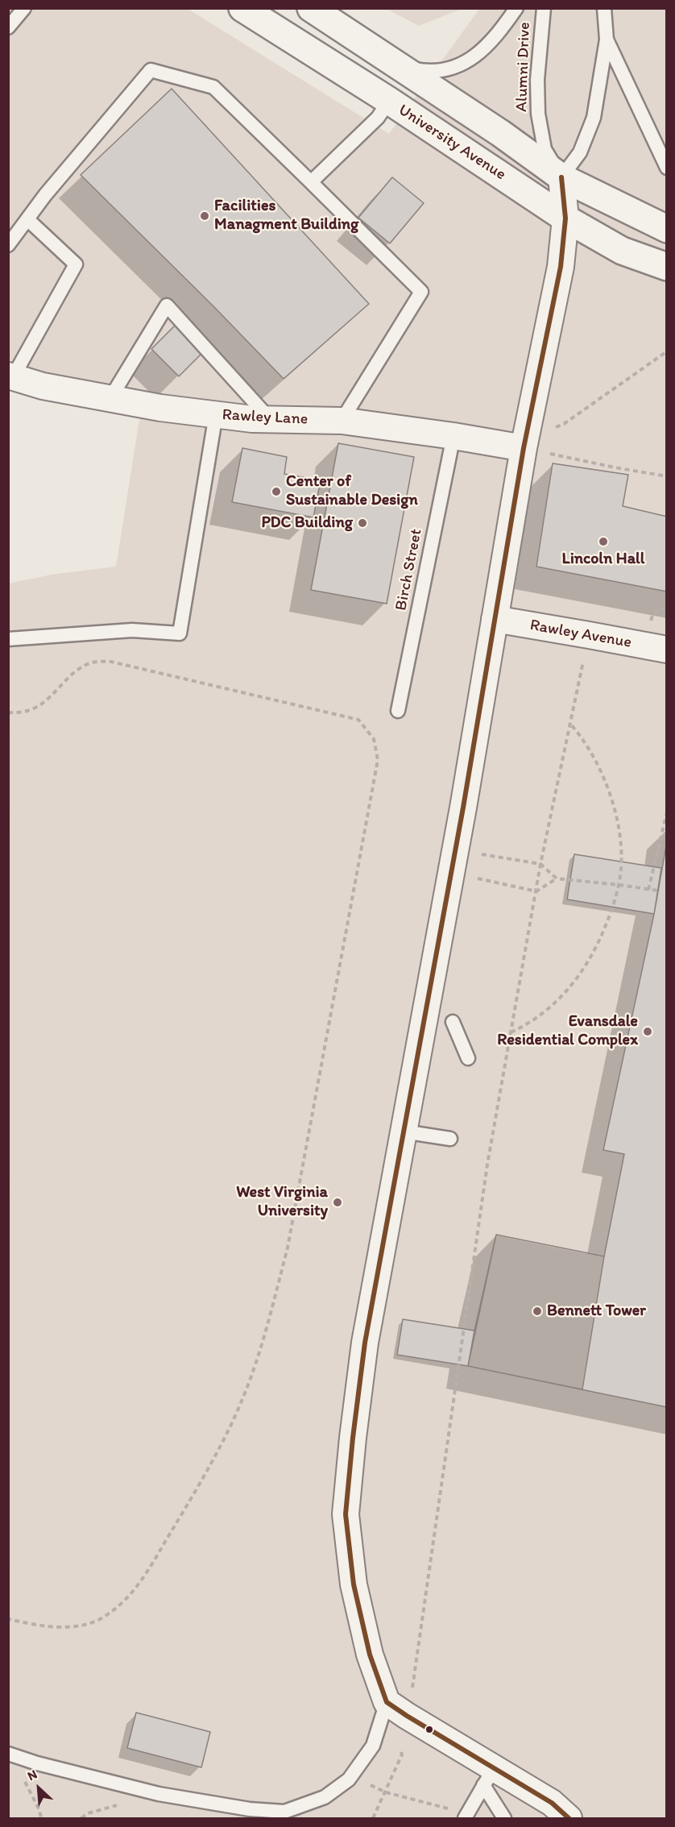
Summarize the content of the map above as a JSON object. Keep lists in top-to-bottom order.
{
  "streets": {
    "street": ["University Avenue", "Rawley Lane", "Rawley Avenue"],
    "lane": ["Alumni Drive", "Birch Street"]
  },
  "crossings": [
    ["Alumni Drive", "University Avenue"],
    ["Rawley Lane", "Birch Street"]
  ],
  "places": [
    "Facilities Managment Building",
    "Center of Sustainable Design",
    "PDC Building",
    "Lincoln Hall",
    "Evansdale Residential Complex",
    "West Virginia University",
    "Bennett Tower"
  ],
  "north": "top left"
}
